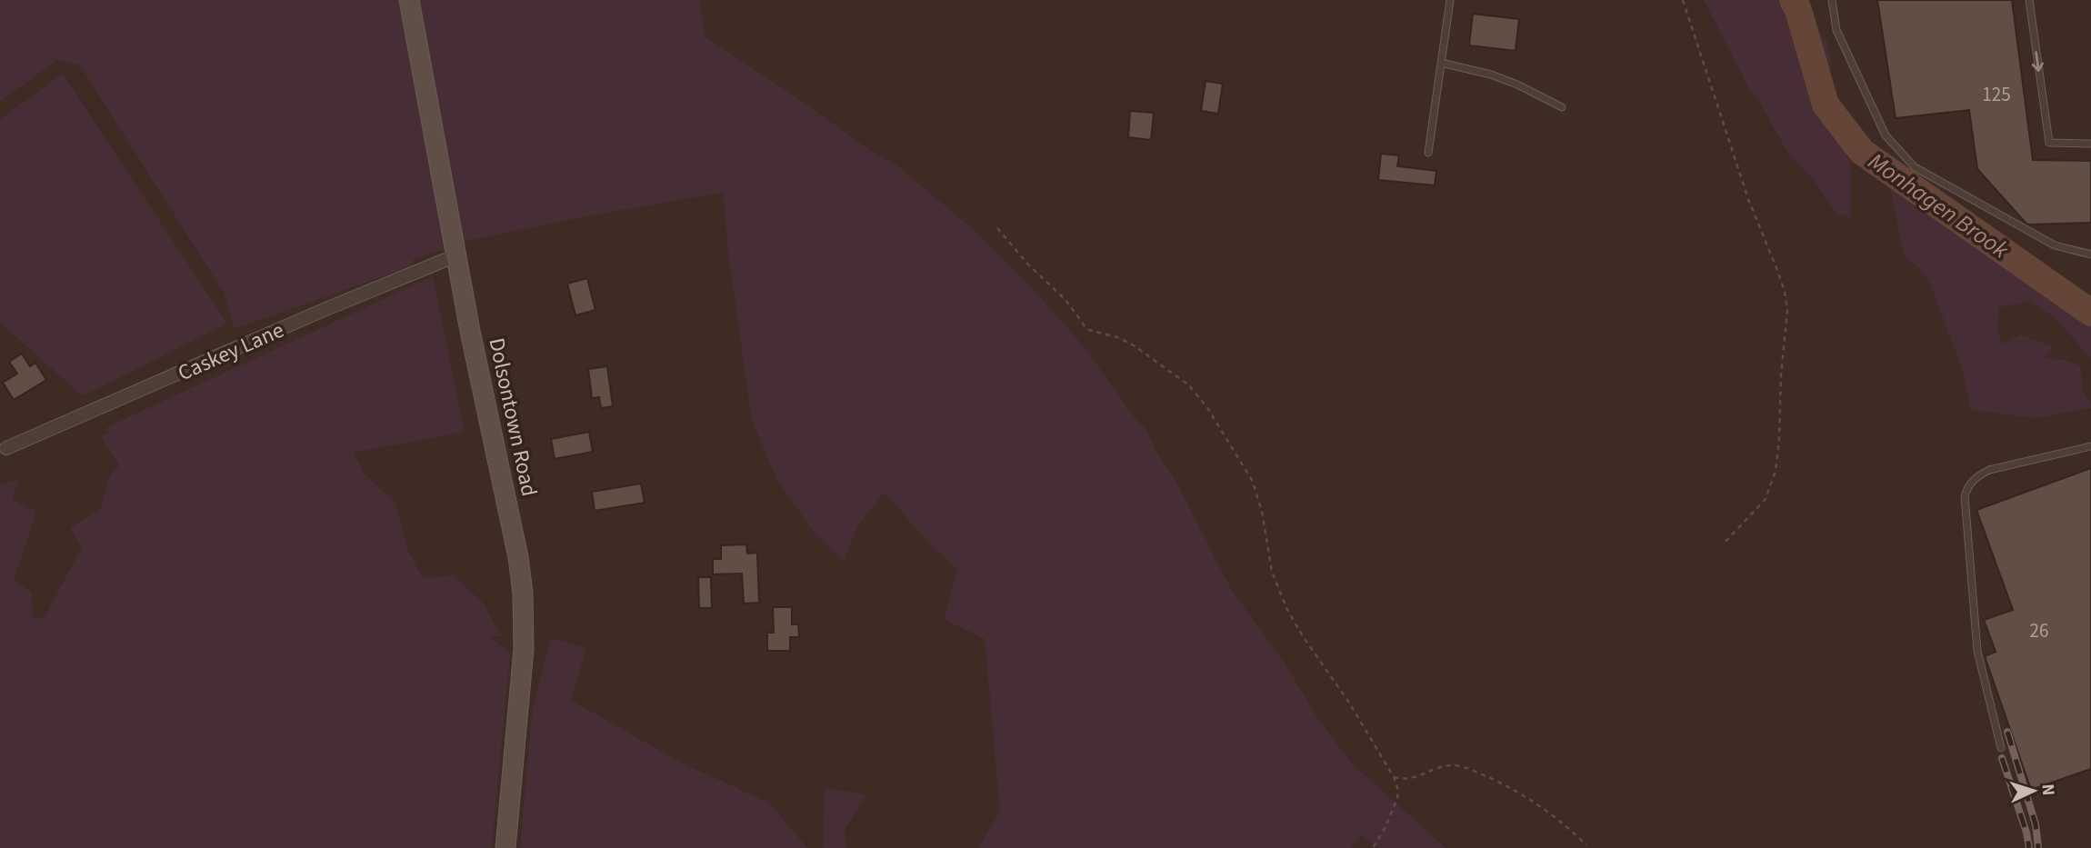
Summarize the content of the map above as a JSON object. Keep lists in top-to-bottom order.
{
  "streets": {
    "street": ["Caskey Lane", "Dolsontown Road"]
  },
  "crossings": [
    ["Caskey Lane", "Dolsontown Road"]
  ],
  "water": ["Monhagen Brook"],
  "house_numbers": ["125", "26"],
  "north": "right"
}
